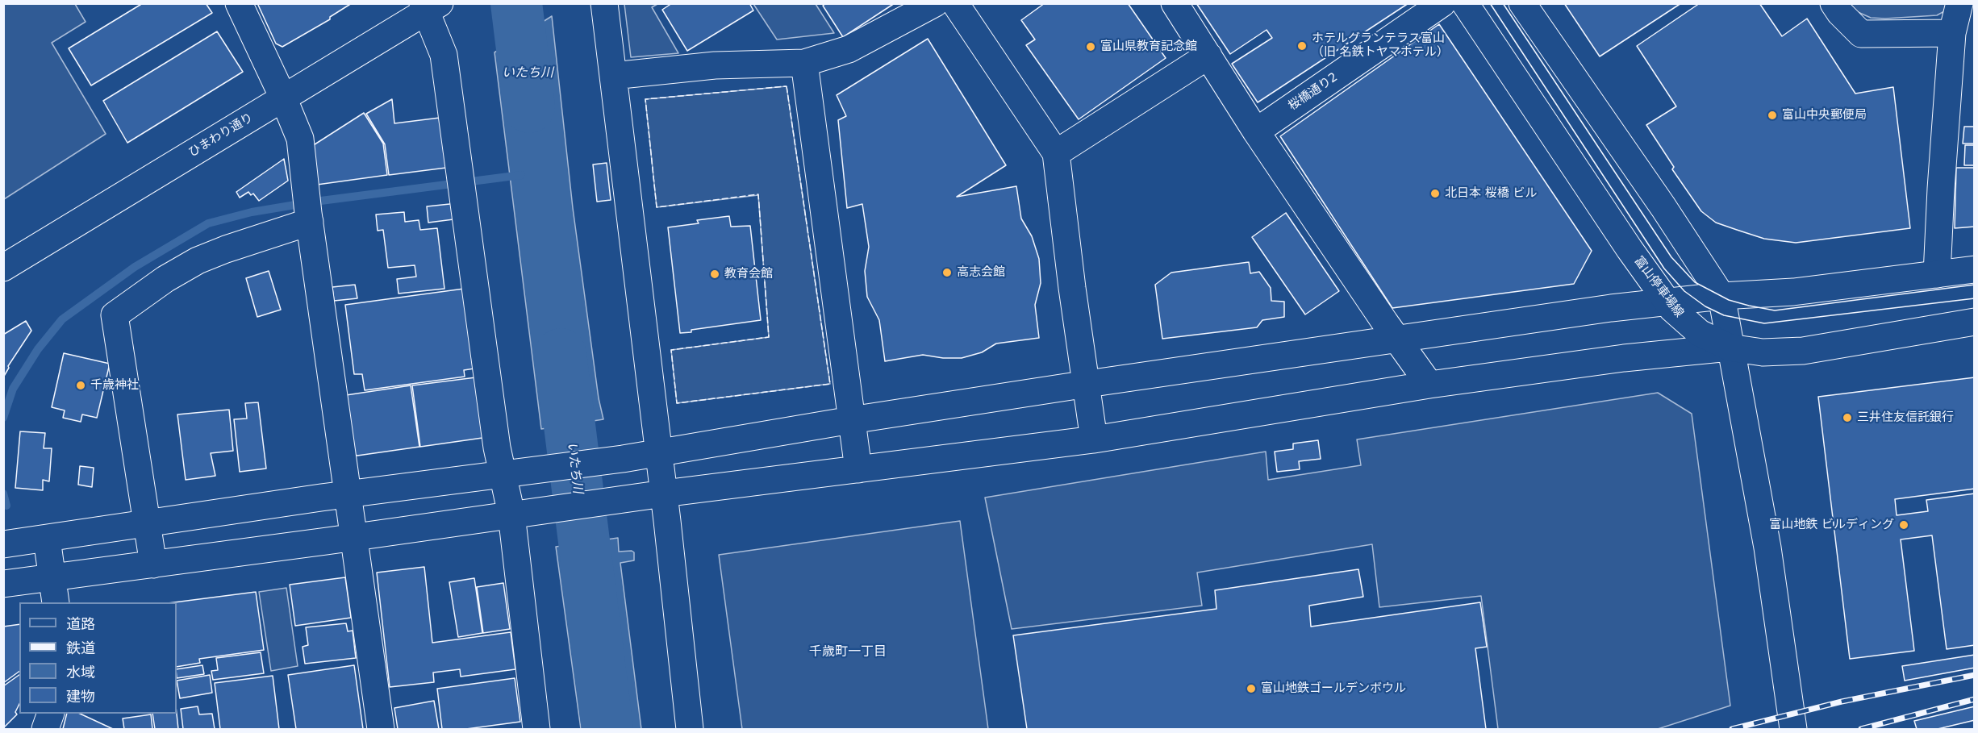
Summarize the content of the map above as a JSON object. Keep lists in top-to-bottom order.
{
  "streets": {
    "street": ["桜橋通り2", "ひまわり通り", "富山停車場線"]
  },
  "districts": ["千歳町一丁目"],
  "water": ["いたち川"],
  "places": [
    "ホテルグランテラス富山 （旧 名鉄トヤマホテル）",
    "富山県教育記念館",
    "富山中央郵便局",
    "北日本 桜橋 ビル",
    "高志会館",
    "教育会館",
    "千歳神社",
    "三井住友信託銀行",
    "富山地鉄 ビルディング",
    "富山地鉄ゴールデンボウル"
  ],
  "legend": [
    "道路",
    "鉄道",
    "水域",
    "建物"
  ]
}
